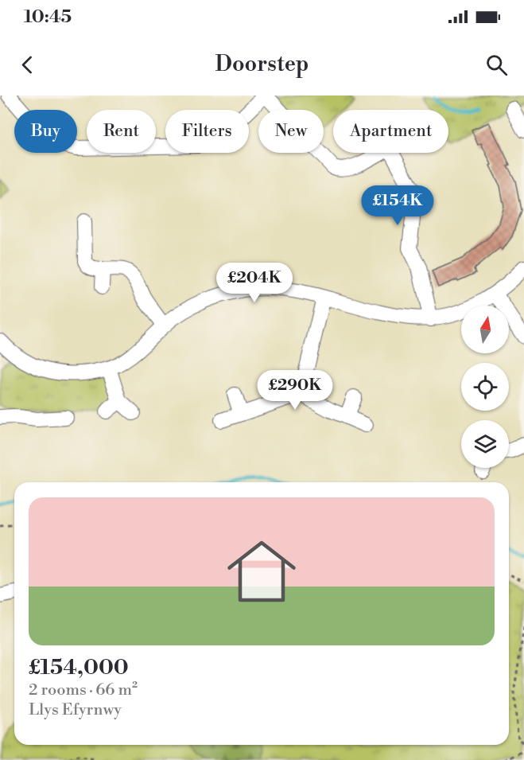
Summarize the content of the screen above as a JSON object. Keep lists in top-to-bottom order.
{
  "north": "top",
  "page": {
    "status": "10:45",
    "header": "Doorstep",
    "chip": [
      "Buy",
      "Rent",
      "Filters",
      "New",
      "Apartment"
    ],
    "price": ["£154K", "£204K", "£290K"],
    "list": [
      {
        "name": "£154,000",
        "note": "2 rooms · 66 m² · Llys Efyrnwy"
      }
    ]
  }
}
